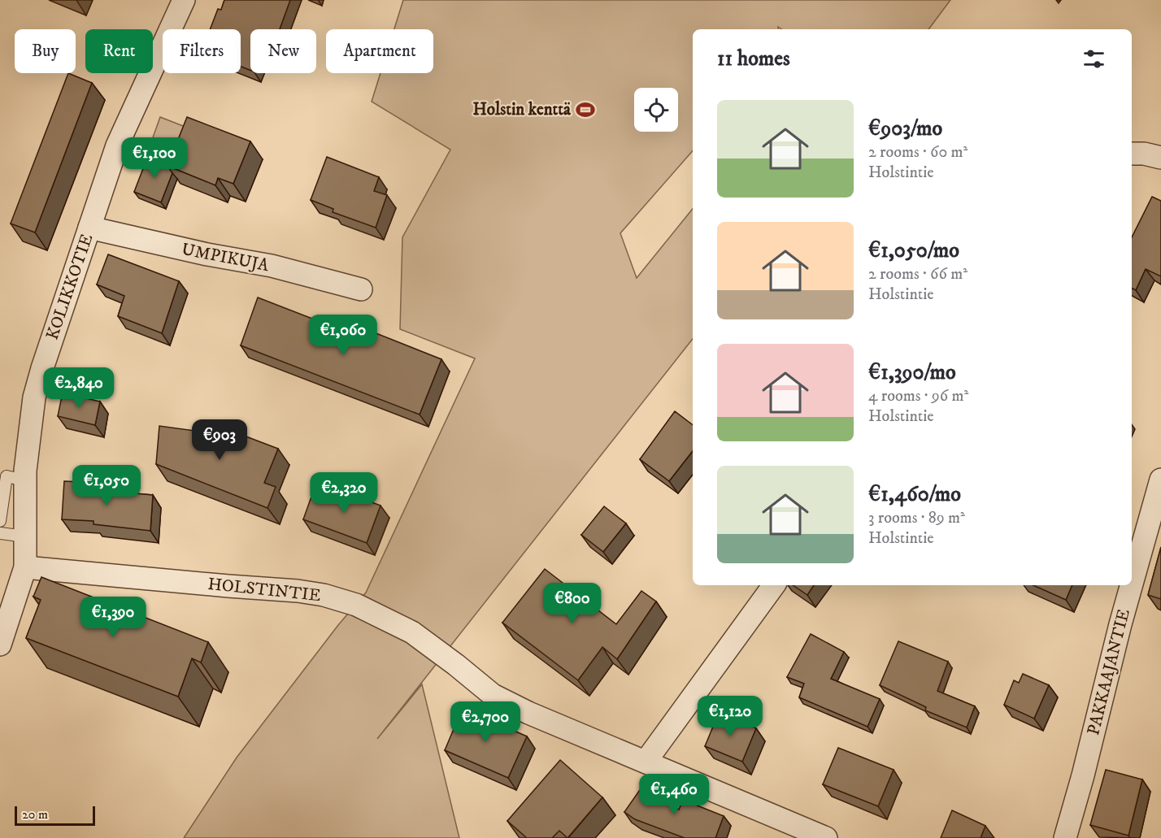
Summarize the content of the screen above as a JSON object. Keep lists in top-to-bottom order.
{
  "streets": {
    "street": [
      "UMPIKUJA",
      "KOLIKKOTIE",
      "HOLSTINTIE",
      "PAKKAAJANTIE"
    ]
  },
  "crossings": [
    ["UMPIKUJA", "KOLIKKOTIE"],
    ["KOLIKKOTIE", "HOLSTINTIE"]
  ],
  "places": {
    "sports": ["Holstin kenttä"]
  },
  "scale_bar": "20 m",
  "page": {
    "chip": [
      "Buy",
      "Rent",
      "Filters",
      "New",
      "Apartment"
    ],
    "heading": "11 homes",
    "list": [
      {
        "name": "€903/mo",
        "note": "2 rooms · 60 m² · Holstintie"
      },
      {
        "name": "€1,050/mo",
        "note": "2 rooms · 66 m² · Holstintie"
      },
      {
        "name": "€1,390/mo",
        "note": "4 rooms · 96 m² · Holstintie"
      },
      {
        "name": "€1,460/mo",
        "note": "3 rooms · 89 m² · Holstintie"
      }
    ],
    "price": [
      "€1,100",
      "€1,060",
      "€2,840",
      "€903",
      "€1,050",
      "€2,320",
      "€800",
      "€1,390",
      "€1,120",
      "€2,700",
      "€1,460"
    ],
    "scale": "20 m"
  }
}
